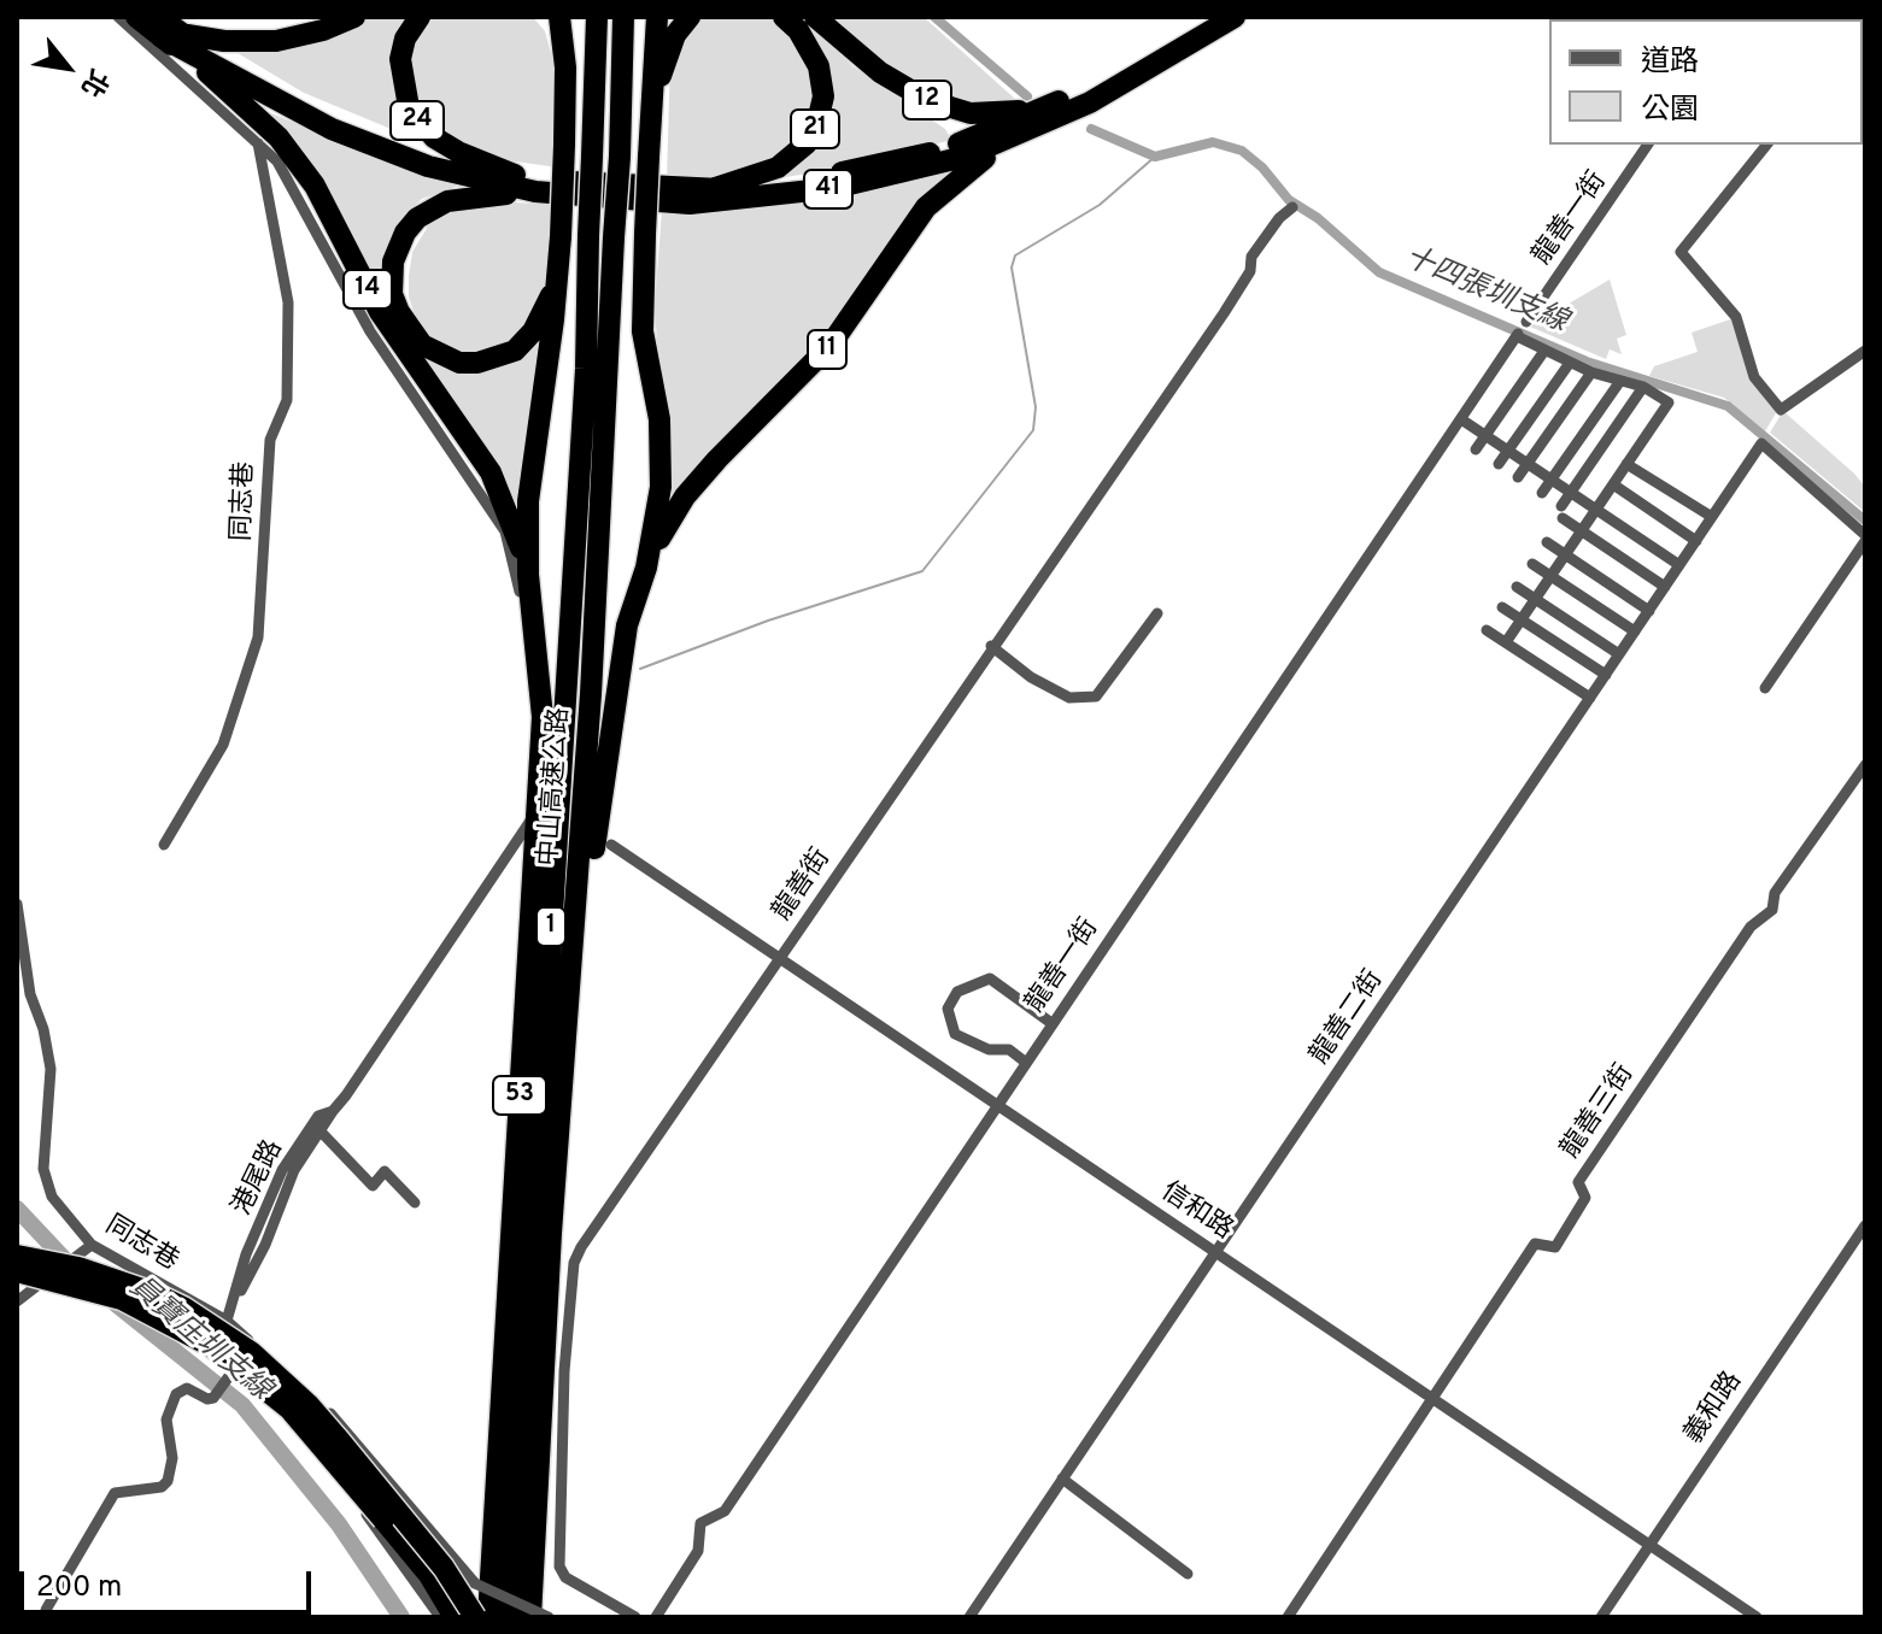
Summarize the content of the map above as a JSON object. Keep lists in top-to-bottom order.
{
  "streets": {
    "highway": [
      "12",
      "24",
      "21",
      "41",
      "14",
      "11",
      "中山高速公路",
      "1",
      "53"
    ],
    "street": [
      "龍善一街",
      "同志巷",
      "龍善街",
      "龍善二街",
      "龍善三街",
      "港尾路",
      "信和路",
      "義和路"
    ]
  },
  "crossings": [
    ["龍善一街", "信和路"],
    ["14", "53"],
    ["同志巷", "港尾路"],
    ["龍善街", "信和路"],
    ["龍善二街", "信和路"],
    ["龍善三街", "信和路"],
    ["信和路", "義和路"]
  ],
  "water": ["十四張圳支線", "員寶庄圳支線"],
  "legend": ["道路", "公園"],
  "scale_bar": "200 m",
  "north": "bottom right"
}
